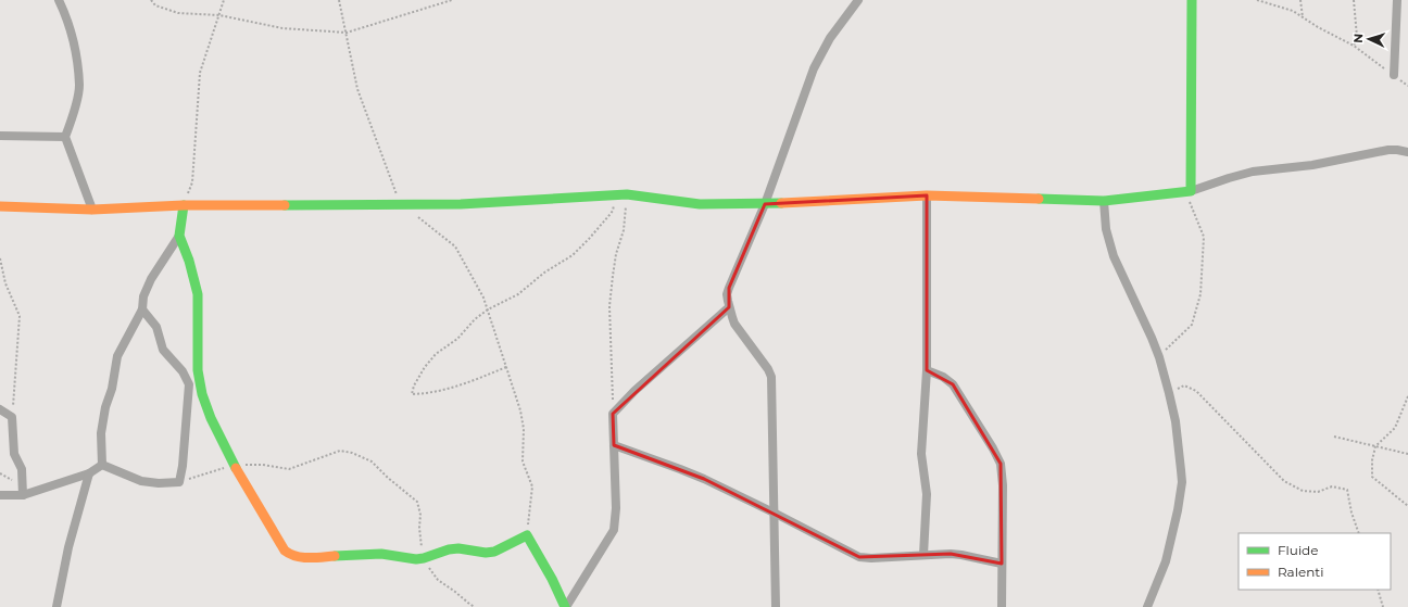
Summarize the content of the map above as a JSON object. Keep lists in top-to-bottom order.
{
  "legend": ["Fluide", "Ralenti"],
  "north": "left"
}
